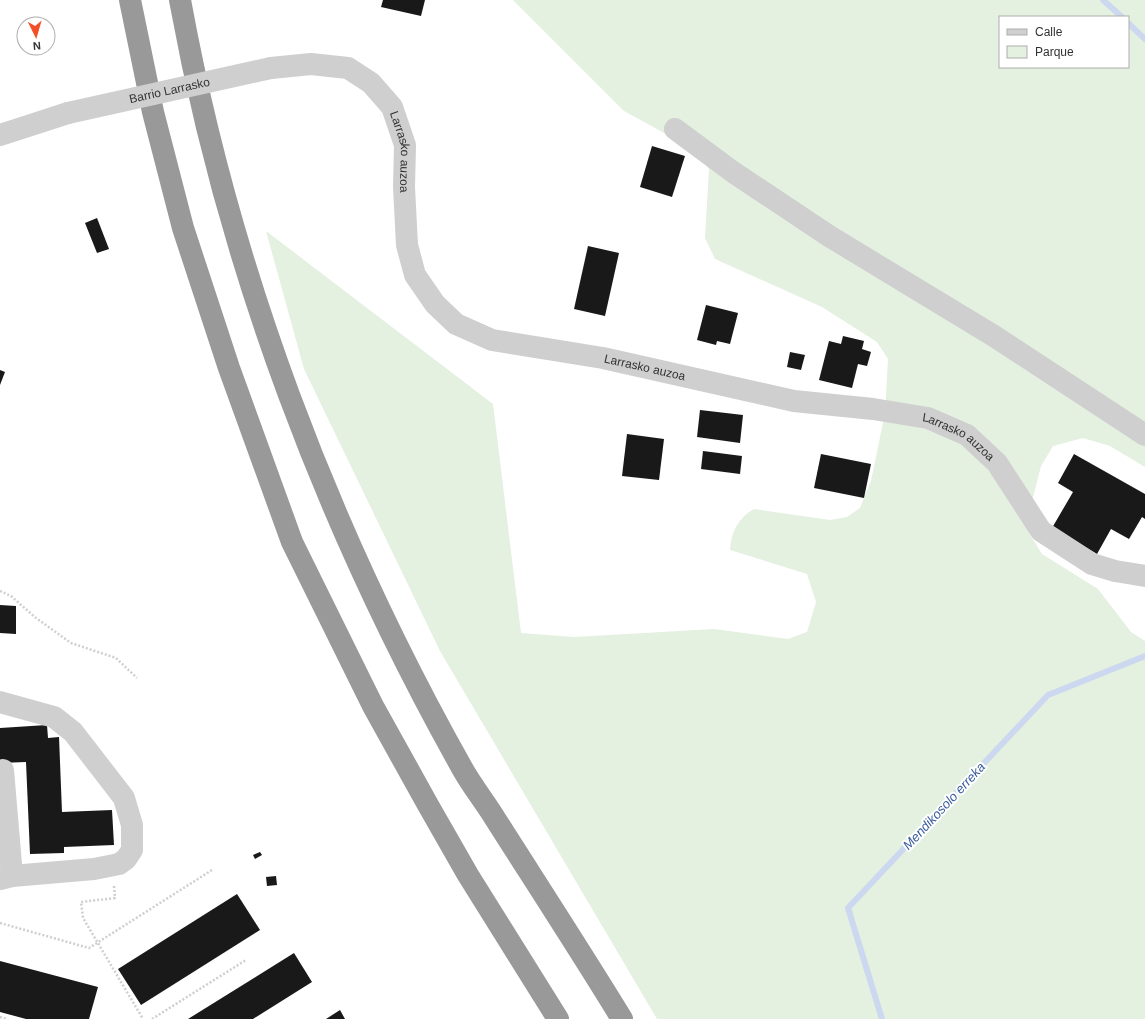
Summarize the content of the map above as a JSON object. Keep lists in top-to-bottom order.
{
  "streets": {
    "street": ["Barrio Larrasko", "Larrasko auzoa"]
  },
  "crossings": [
    ["Barrio Larrasko", "Larrasko auzoa"]
  ],
  "water": ["Mendikosolo erreka"],
  "legend": ["Calle", "Parque"],
  "north": "bottom"
}
